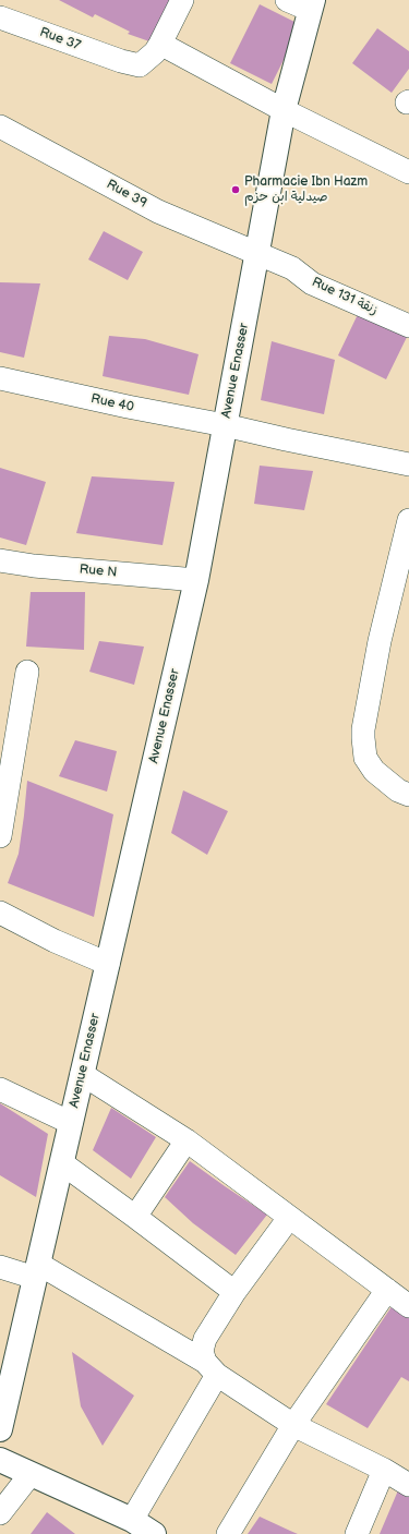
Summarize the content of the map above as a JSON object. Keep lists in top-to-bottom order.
{
  "streets": {
    "street": [
      "Rue 37",
      "Rue 39",
      "Rue 131 زنقة",
      "Avenue Enasser",
      "Rue 40",
      "Rue N"
    ]
  },
  "crossings": [
    ["Rue 39", "Rue 131 زنقة"],
    ["Rue 39", "Avenue Enasser"],
    ["Rue 131 زنقة", "Avenue Enasser"],
    ["Avenue Enasser", "Rue 40"],
    ["Avenue Enasser", "Rue N"]
  ],
  "places": ["Pharmacie Ibn Hazm صيدلية ابن حزم"]
}
